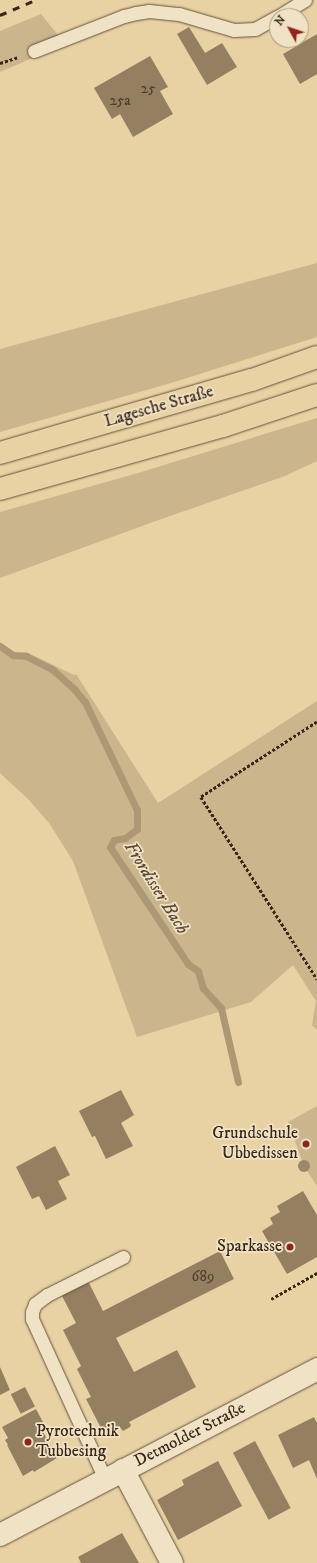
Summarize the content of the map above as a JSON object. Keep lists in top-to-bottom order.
{
  "streets": {
    "highway": ["Lagesche Straße"],
    "street": ["Detmolder Straße"]
  },
  "water": ["Frordisser Bach"],
  "places": ["Grundschule Ubbedissen", "Sparkasse", "Pyrotechnik Tubbesing"],
  "house_numbers": ["25", "25a", "689"],
  "north": "top left"
}
